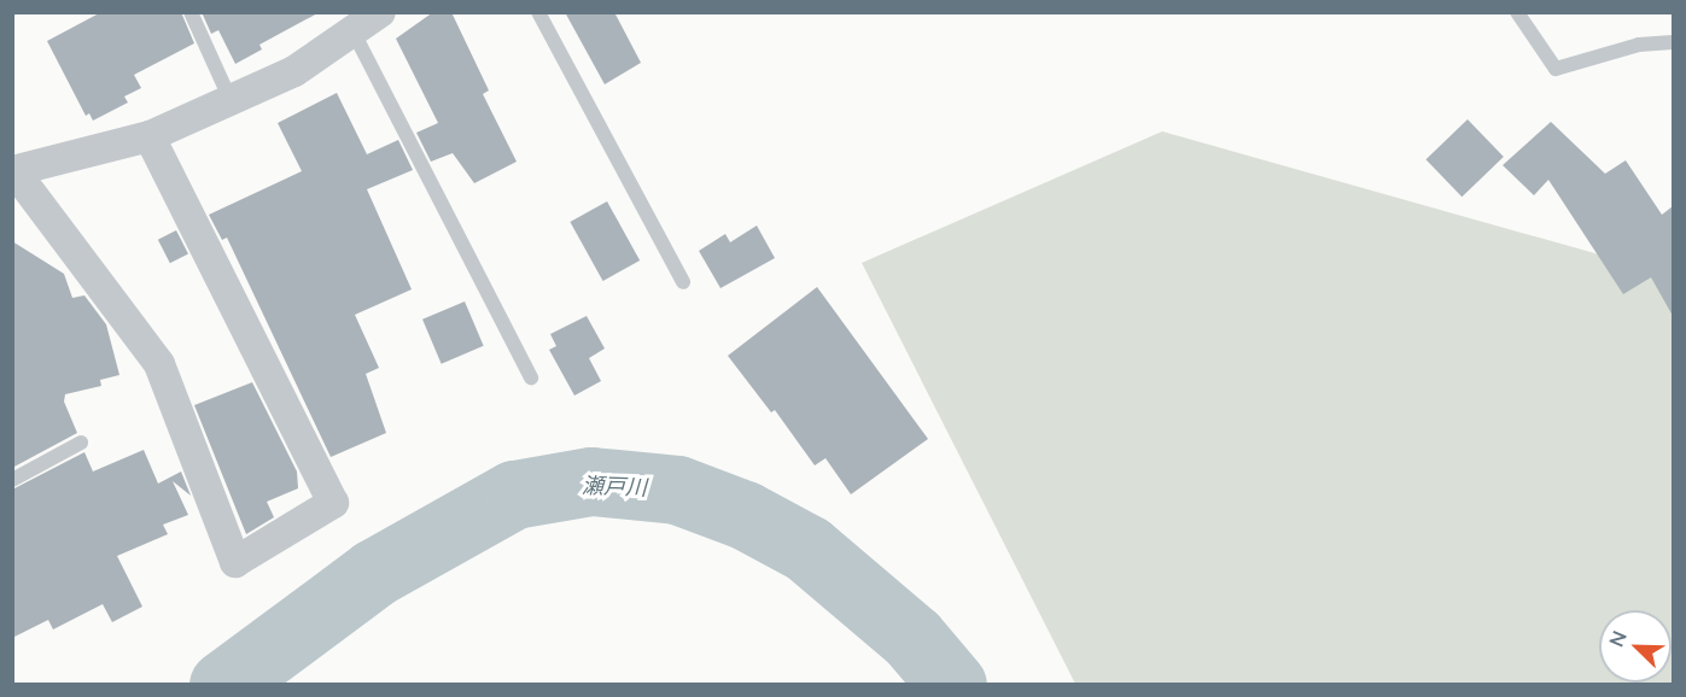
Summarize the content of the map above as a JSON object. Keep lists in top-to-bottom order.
{
  "water": ["瀬戸川"],
  "north": "top left"
}
